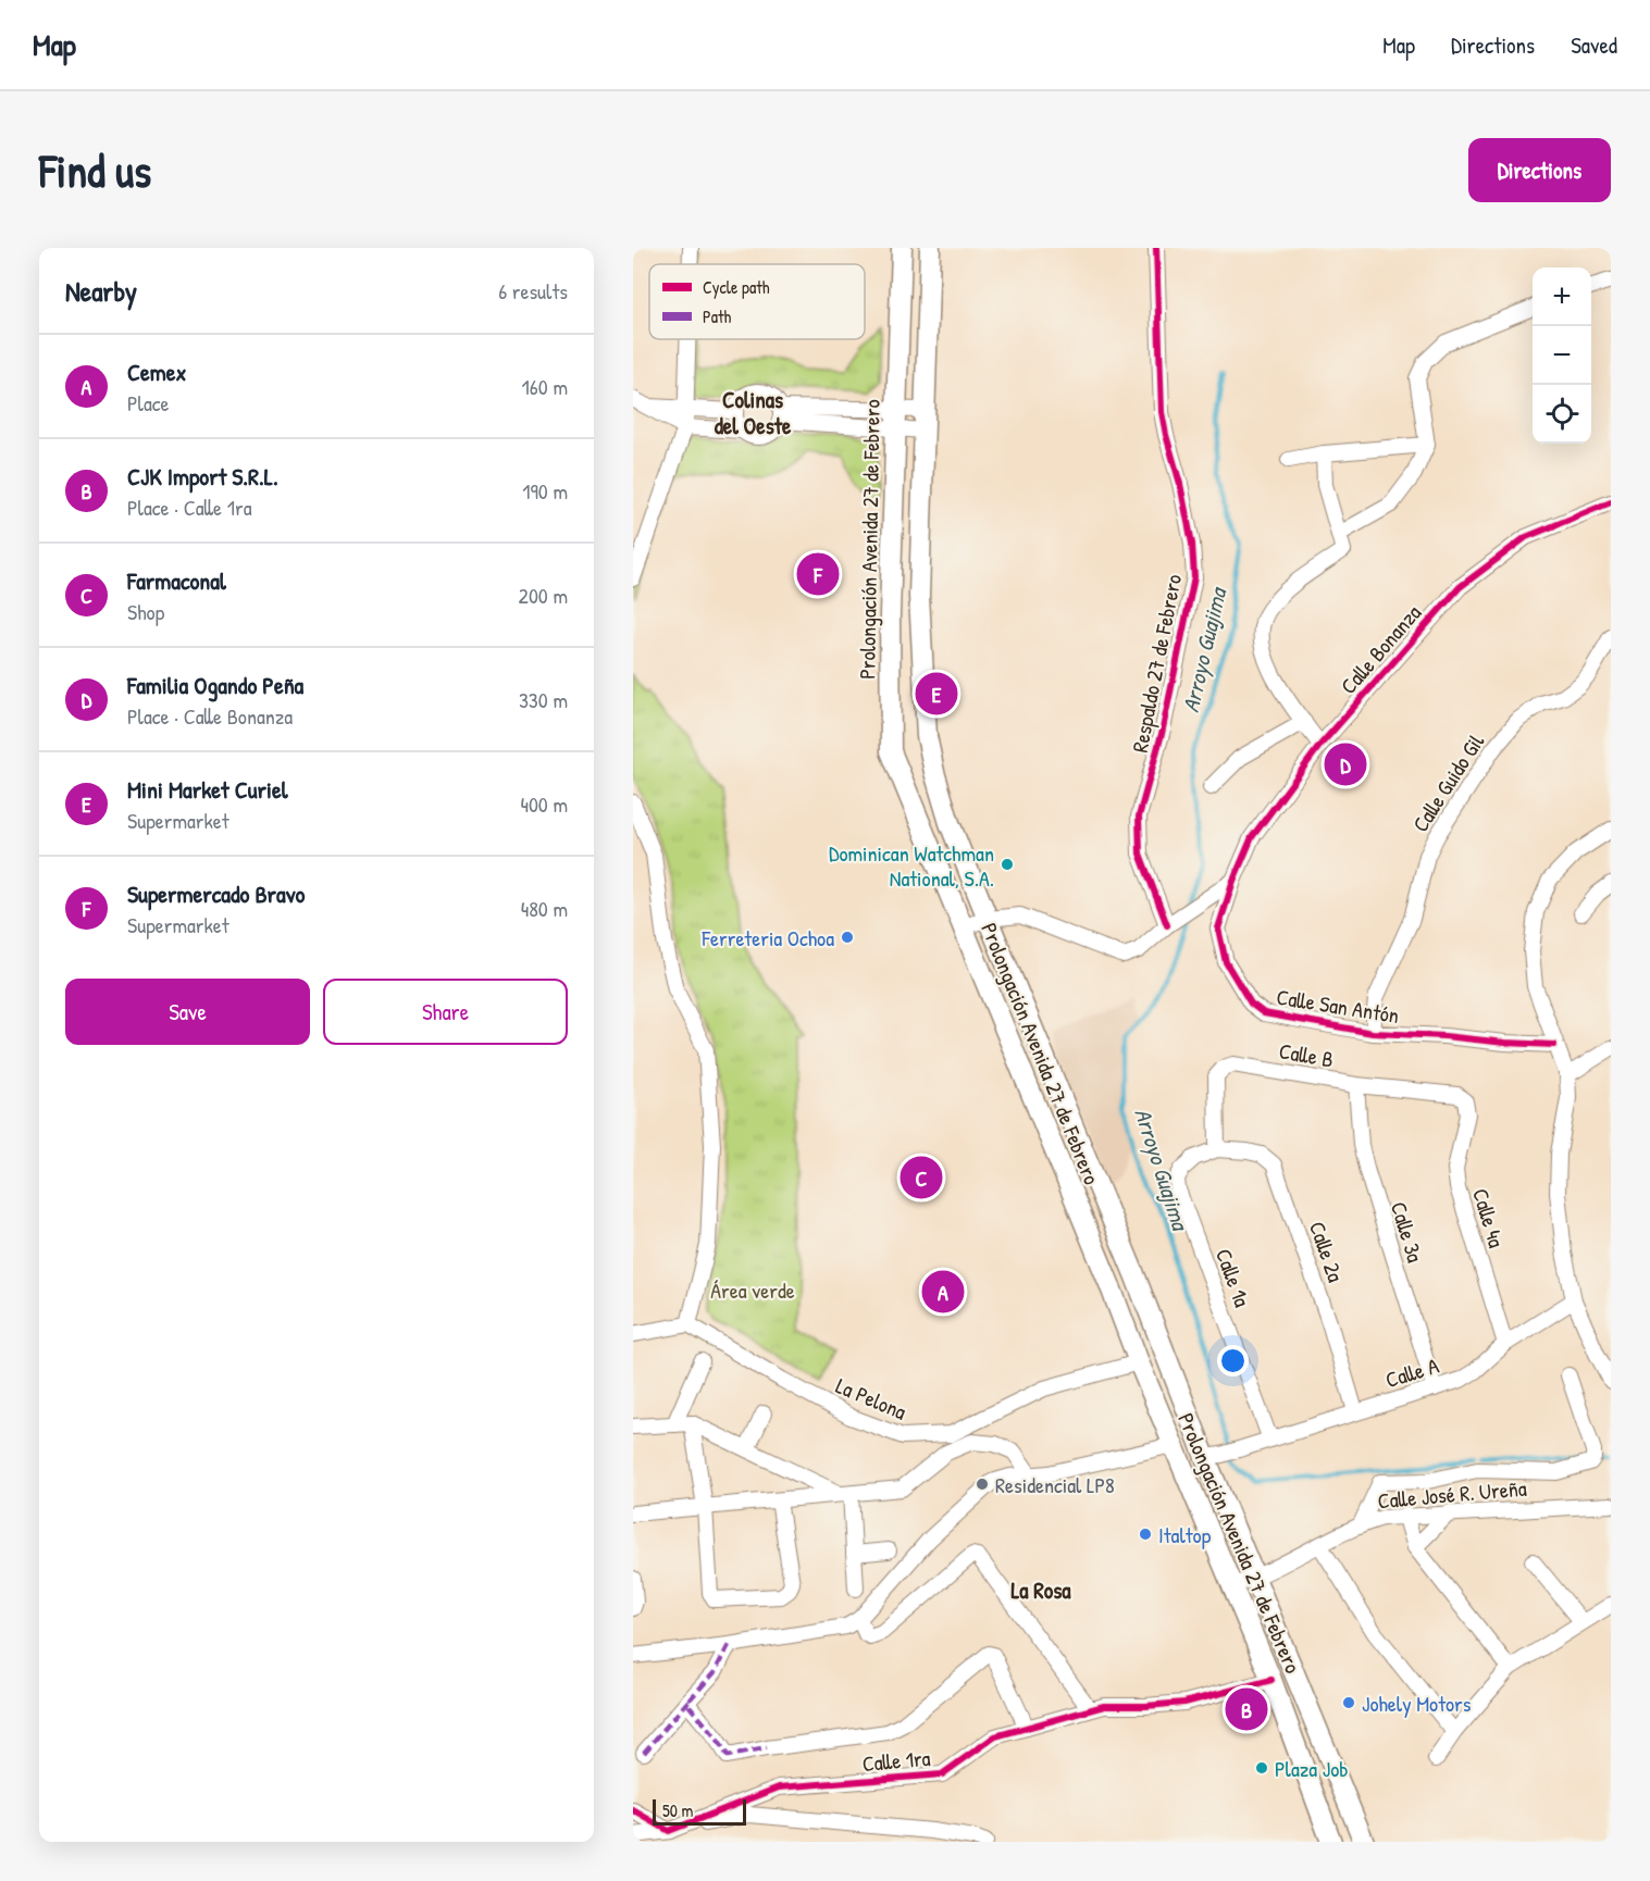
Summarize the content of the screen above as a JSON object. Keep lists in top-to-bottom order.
{
  "streets": {
    "main road": ["Prolongación Avenida 27 de Febrero"],
    "street": [
      "Calle Bonanza",
      "Respaldo 27 de Febrero",
      "Calle Guido Gil",
      "Calle San Antón",
      "Calle B",
      "Calle 4a",
      "Calle 3a",
      "Calle 2a",
      "Calle 1a",
      "Calle A",
      "La Pelona",
      "Calle José R. Ureña",
      "Calle 1ra"
    ]
  },
  "crossings": [
    ["Prolongación Avenida 27 de Febrero", "Calle A"],
    ["Prolongación Avenida 27 de Febrero", "La Pelona"],
    ["Prolongación Avenida 27 de Febrero", "Calle José R. Ureña"],
    ["Prolongación Avenida 27 de Febrero", "Calle 1ra"],
    ["Calle Bonanza", "Calle San Antón"],
    ["Calle Guido Gil", "Calle San Antón"],
    ["Calle B", "Calle 4a"],
    ["Calle B", "Calle 3a"],
    ["Calle B", "Calle 2a"],
    ["Calle B", "Calle 1a"],
    ["Calle 4a", "Calle A"],
    ["Calle 3a", "Calle A"],
    ["Calle 2a", "Calle 1a"],
    ["Calle 2a", "Calle A"],
    ["Calle 1a", "Calle A"]
  ],
  "districts": ["Colinas del Oeste", "La Rosa"],
  "water": ["Arroyo Guajima"],
  "parks": ["Área verde"],
  "places": [
    "Dominican Watchman National, S.A.",
    "Ferreteria Ochoa",
    "Residencial LP8",
    "Italtop",
    "Johely Motors",
    "Plaza Job"
  ],
  "legend": ["Cycle path", "Path"],
  "scale_bar": "50 m",
  "page": {
    "header": "Map",
    "nav": ["Map", "Directions", "Saved"],
    "buttons": [
      "Directions",
      ["Save", "Share"]
    ],
    "title": "Find us",
    "heading": ["Nearby", "6 results"],
    "map_buttons": ["+", "−"],
    "list": [
      {
        "mark": "A",
        "name": "Cemex",
        "note": "Place",
        "value": "160 m"
      },
      {
        "mark": "B",
        "name": "CJK Import S.R.L.",
        "note": "Place · Calle 1ra",
        "value": "190 m"
      },
      {
        "mark": "C",
        "name": "Farmaconal",
        "note": "Shop",
        "value": "200 m"
      },
      {
        "mark": "D",
        "name": "Familia Ogando Peña",
        "note": "Place · Calle Bonanza",
        "value": "330 m"
      },
      {
        "mark": "E",
        "name": "Mini Market Curiel",
        "note": "Supermarket",
        "value": "400 m"
      },
      {
        "mark": "F",
        "name": "Supermercado Bravo",
        "note": "Supermarket",
        "value": "480 m"
      }
    ],
    "pins": [
      "F",
      "E",
      "D",
      "C",
      "A",
      "B"
    ],
    "scale": "50 m"
  }
}
